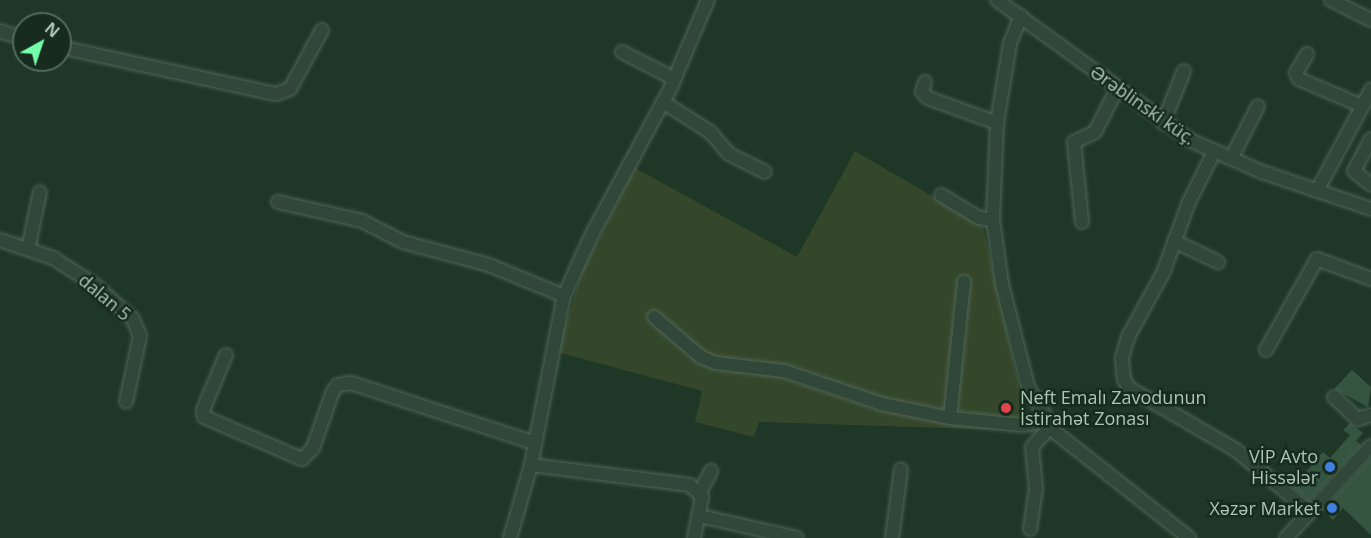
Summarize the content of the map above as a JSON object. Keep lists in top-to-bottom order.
{
  "streets": {
    "street": ["Ərəblinski küç.", "dalan 5"]
  },
  "places": ["Neft Emalı Zavodunun İstirahət Zonası", "VİP Avto Hissələr", "Xəzər Market"],
  "north": "top right"
}
